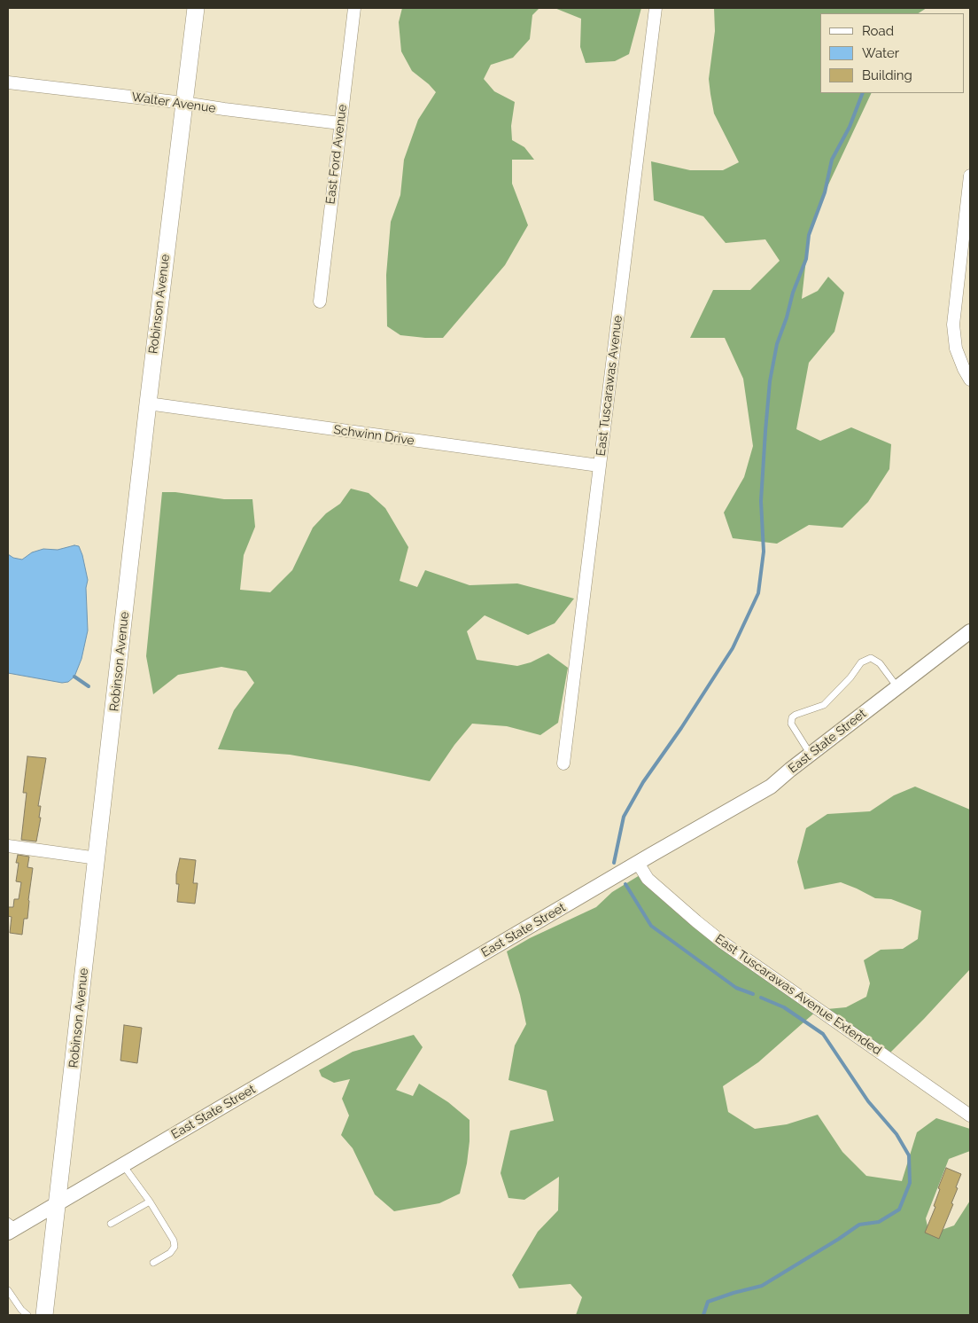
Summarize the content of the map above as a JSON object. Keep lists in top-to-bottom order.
{
  "streets": {
    "main road": ["Robinson Avenue"],
    "street": [
      "Walter Avenue",
      "East Ford Avenue",
      "East Tuscarawas Avenue",
      "Schwinn Drive",
      "East State Street",
      "East Tuscarawas Avenue Extended"
    ]
  },
  "crossings": [
    ["Walter Avenue", "East Ford Avenue"],
    ["Walter Avenue", "Robinson Avenue"],
    ["Robinson Avenue", "Schwinn Drive"],
    ["Robinson Avenue", "East State Street"],
    ["East Tuscarawas Avenue", "Schwinn Drive"],
    ["East State Street", "East Tuscarawas Avenue Extended"]
  ],
  "legend": ["Road", "Water", "Building"]
}
